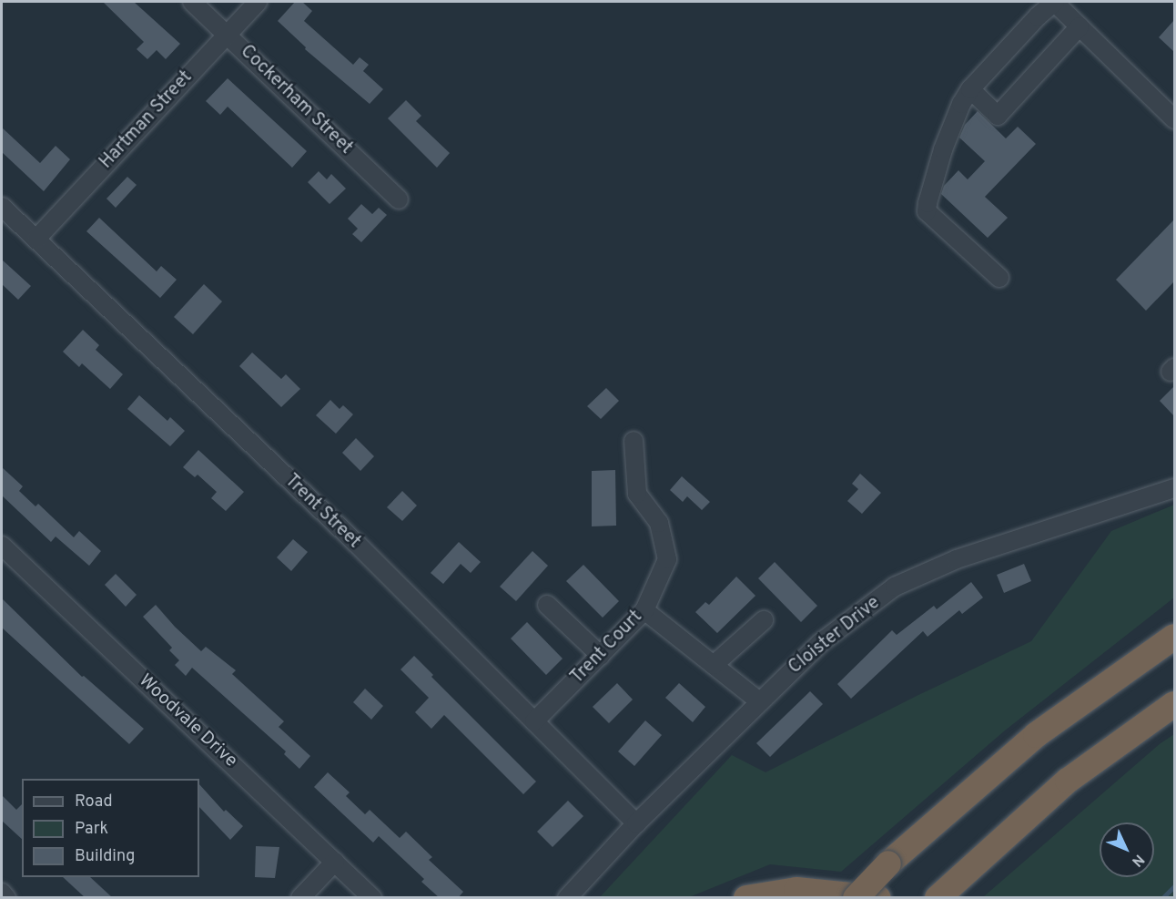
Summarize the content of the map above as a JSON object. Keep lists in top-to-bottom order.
{
  "streets": {
    "street": [
      "Cockerham Street",
      "Hartman Street",
      "Trent Street",
      "Cloister Drive",
      "Trent Court",
      "Woodvale Drive"
    ]
  },
  "crossings": [
    ["Cockerham Street", "Hartman Street"],
    ["Hartman Street", "Trent Street"],
    ["Trent Street", "Cloister Drive"],
    ["Trent Street", "Trent Court"]
  ],
  "legend": ["Road", "Park", "Building"],
  "north": "bottom right"
}
